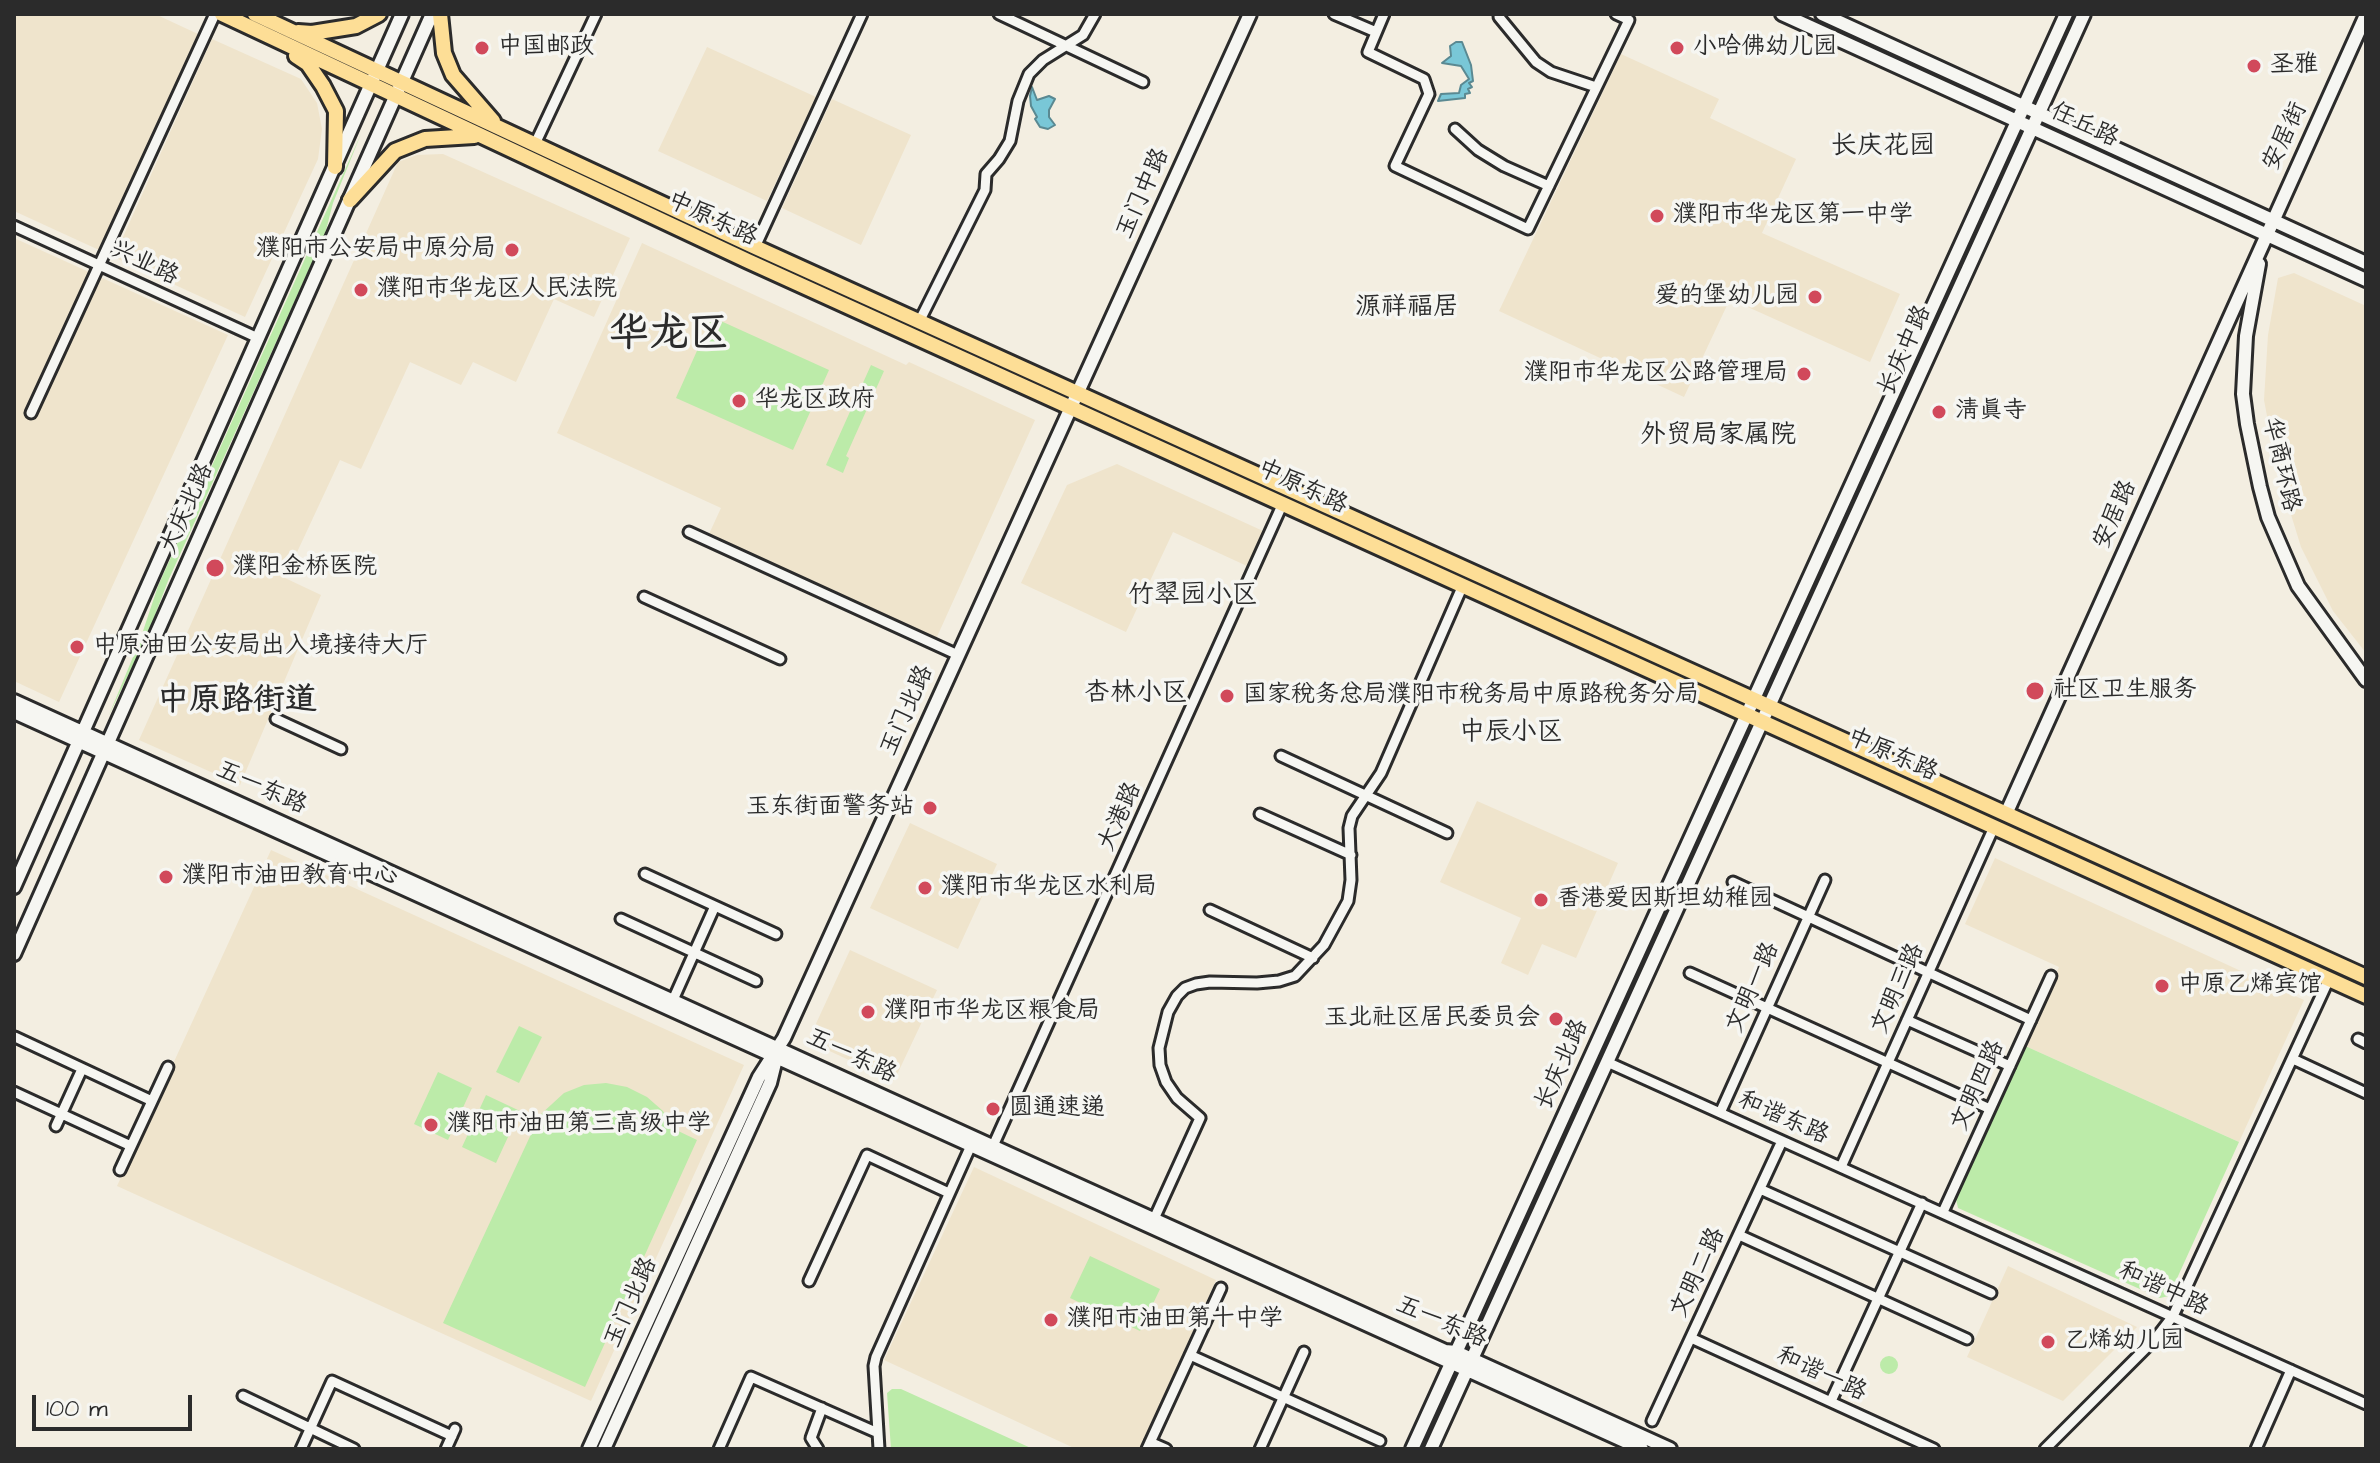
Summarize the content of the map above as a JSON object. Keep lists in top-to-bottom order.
{
  "streets": {
    "main road": ["中原东路"],
    "street": [
      "任丘路",
      "安居街",
      "玉门中路",
      "兴业路",
      "长庆中路",
      "华商环路",
      "大庆北路",
      "安居路",
      "玉门北路",
      "五一东路",
      "大港路",
      "文明一路",
      "文明三路",
      "长庆北路",
      "文明四路",
      "和谐东路",
      "文明二路",
      "和谐中路",
      "和谐一路"
    ]
  },
  "crossings": [
    ["任丘路", "安居街"],
    ["任丘路", "长庆中路"],
    ["任丘路", "华商环路"],
    ["任丘路", "安居路"],
    ["安居街", "华商环路"],
    ["安居街", "安居路"],
    ["玉门中路", "中原东路"],
    ["玉门中路", "玉门北路"],
    ["中原东路", "长庆中路"],
    ["中原东路", "大庆北路"],
    ["中原东路", "安居路"],
    ["中原东路", "玉门北路"],
    ["中原东路", "大港路"],
    ["中原东路", "文明三路"],
    ["中原东路", "长庆北路"],
    ["兴业路", "大庆北路"],
    ["长庆中路", "长庆北路"],
    ["华商环路", "安居路"],
    ["大庆北路", "五一东路"],
    ["玉门北路", "五一东路"],
    ["五一东路", "大港路"],
    ["五一东路", "长庆北路"],
    ["文明一路", "和谐东路"],
    ["文明三路", "和谐东路"],
    ["长庆北路", "和谐东路"],
    ["文明四路", "和谐东路"],
    ["文明四路", "和谐中路"],
    ["和谐东路", "文明二路"],
    ["和谐东路", "和谐中路"],
    ["文明二路", "和谐一路"]
  ],
  "districts": [
    "长庆花园",
    "源祥福居",
    "华龙区",
    "外贸局家属院",
    "竹翠园小区",
    "杏林小区",
    "中原路街道",
    "中辰小区"
  ],
  "places": [
    "中国邮政",
    "小哈佛幼儿园",
    "圣雅",
    "濮阳市华龙区第一中学",
    "濮阳市公安局中原分局",
    "濮阳市华龙区人民法院",
    "爱的堡幼儿园",
    "濮阳市华龙区公路管理局",
    "华龙区政府",
    "清真寺",
    "濮阳金桥医院",
    "中原油田公安局出入境接待大厅",
    "社区卫生服务",
    "国家税务总局濮阳市税务局中原路税务分局",
    "玉东街面警务站",
    "濮阳市油田教育中心",
    "濮阳市华龙区水利局",
    "香港爱因斯坦幼稚园",
    "中原乙烯宾馆",
    "濮阳市华龙区粮食局",
    "玉北社区居民委员会",
    "圆通速递",
    "濮阳市油田第三高级中学",
    "濮阳市油田第十中学",
    "乙烯幼儿园"
  ],
  "scale_bar": "100 m"
}
